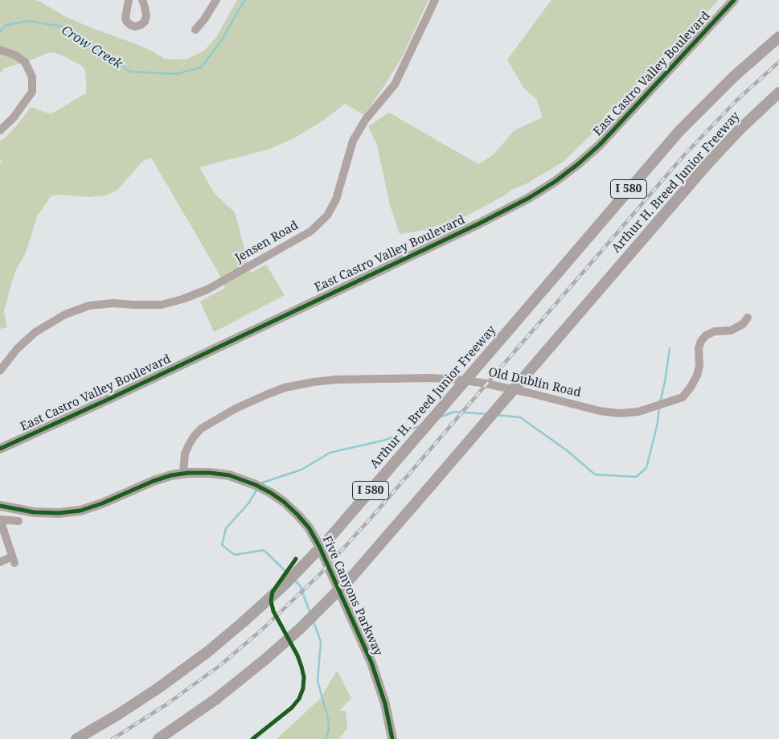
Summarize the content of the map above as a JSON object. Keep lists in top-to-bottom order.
{
  "streets": {
    "highway": ["Arthur H. Breed Junior Freeway", "I 580"],
    "main road": ["East Castro Valley Boulevard", "Five Canyons Parkway"],
    "street": ["Jensen Road", "Old Dublin Road"]
  },
  "crossings": [
    ["Old Dublin Road", "Five Canyons Parkway"]
  ],
  "water": ["Crow Creek"]
}
